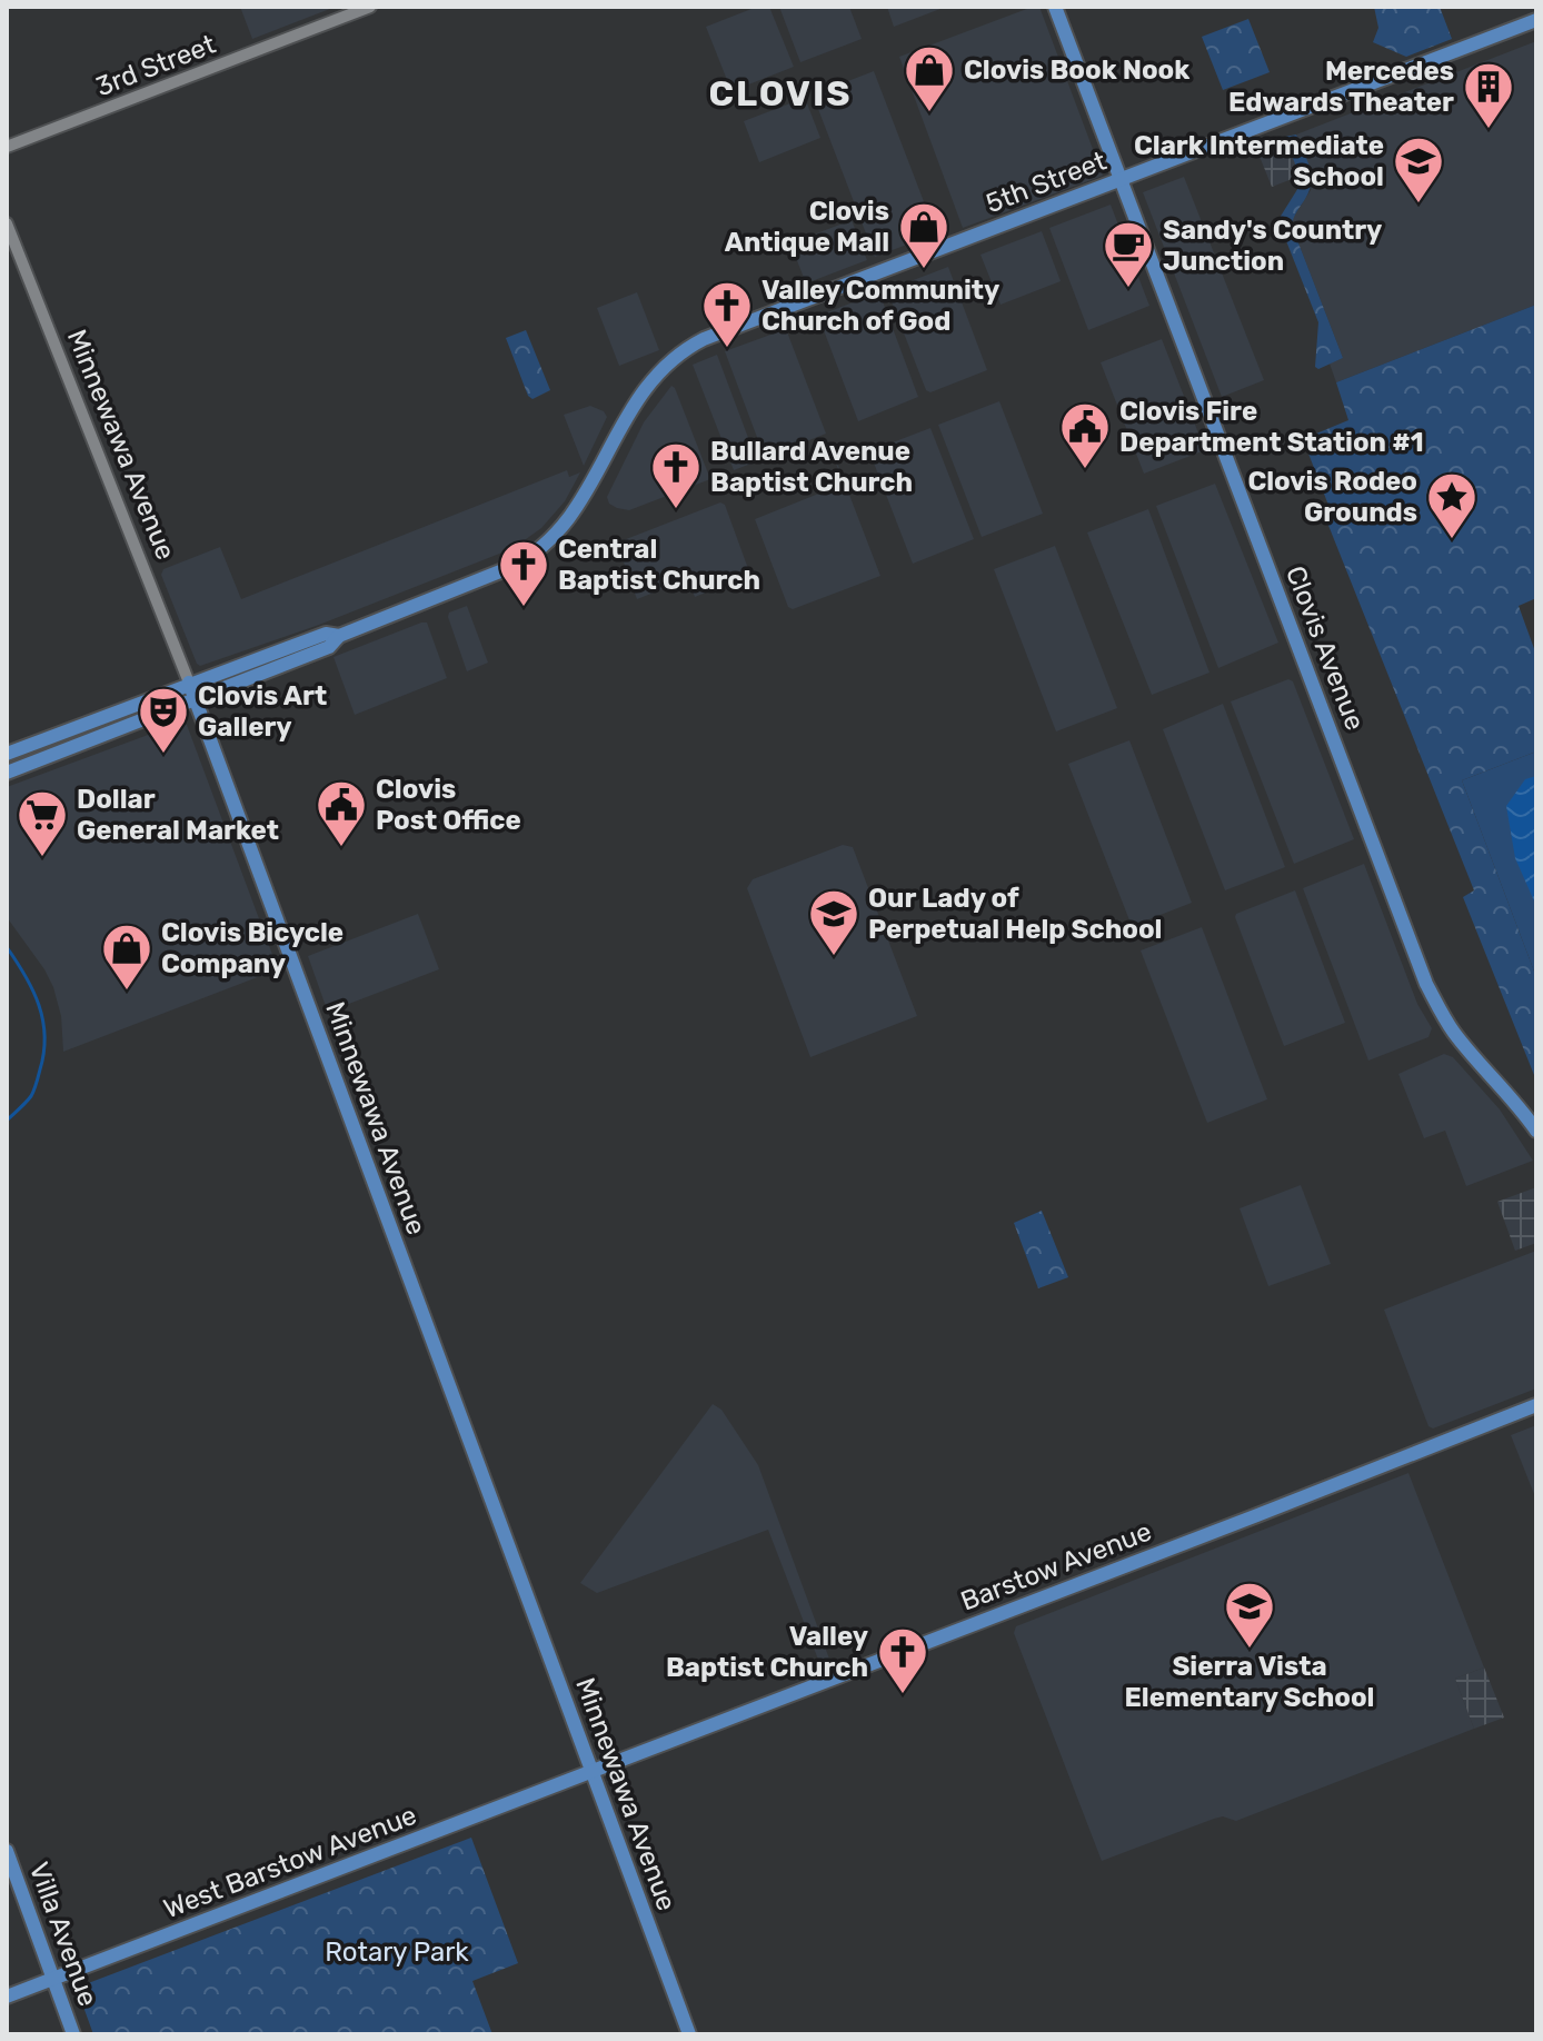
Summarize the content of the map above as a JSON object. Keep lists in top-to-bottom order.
{
  "streets": {
    "main road": [
      "5th Street",
      "Minnewawa Avenue",
      "Clovis Avenue",
      "Barstow Avenue",
      "West Barstow Avenue",
      "Villa Avenue"
    ],
    "street": ["3rd Street"]
  },
  "crossings": [
    ["5th Street", "Clovis Avenue"],
    ["Minnewawa Avenue", "Barstow Avenue"],
    ["Minnewawa Avenue", "West Barstow Avenue"],
    ["Barstow Avenue", "West Barstow Avenue"],
    ["West Barstow Avenue", "Villa Avenue"]
  ],
  "districts": ["CLOVIS"],
  "parks": ["Rotary Park"],
  "places": {
    "shop": ["Clovis Book Nook", "Clovis Antique Mall", "Clovis Bicycle Company"],
    "building": ["Mercedes Edwards Theater"],
    "school or university": ["Clark Intermediate School", "Our Lady of Perpetual Help School", "Sierra Vista Elementary School"],
    "cafe": ["Sandy's Country Junction"],
    "church": [
      "Valley Community Church of God",
      "Bullard Avenue Baptist Church",
      "Central Baptist Church",
      "Valley Baptist Church"
    ],
    "public building": ["Clovis Fire Department Station #1", "Clovis Post Office"],
    "place": ["Clovis Rodeo Grounds"],
    "theatre": ["Clovis Art Gallery"],
    "supermarket": ["Dollar General Market"]
  }
}
